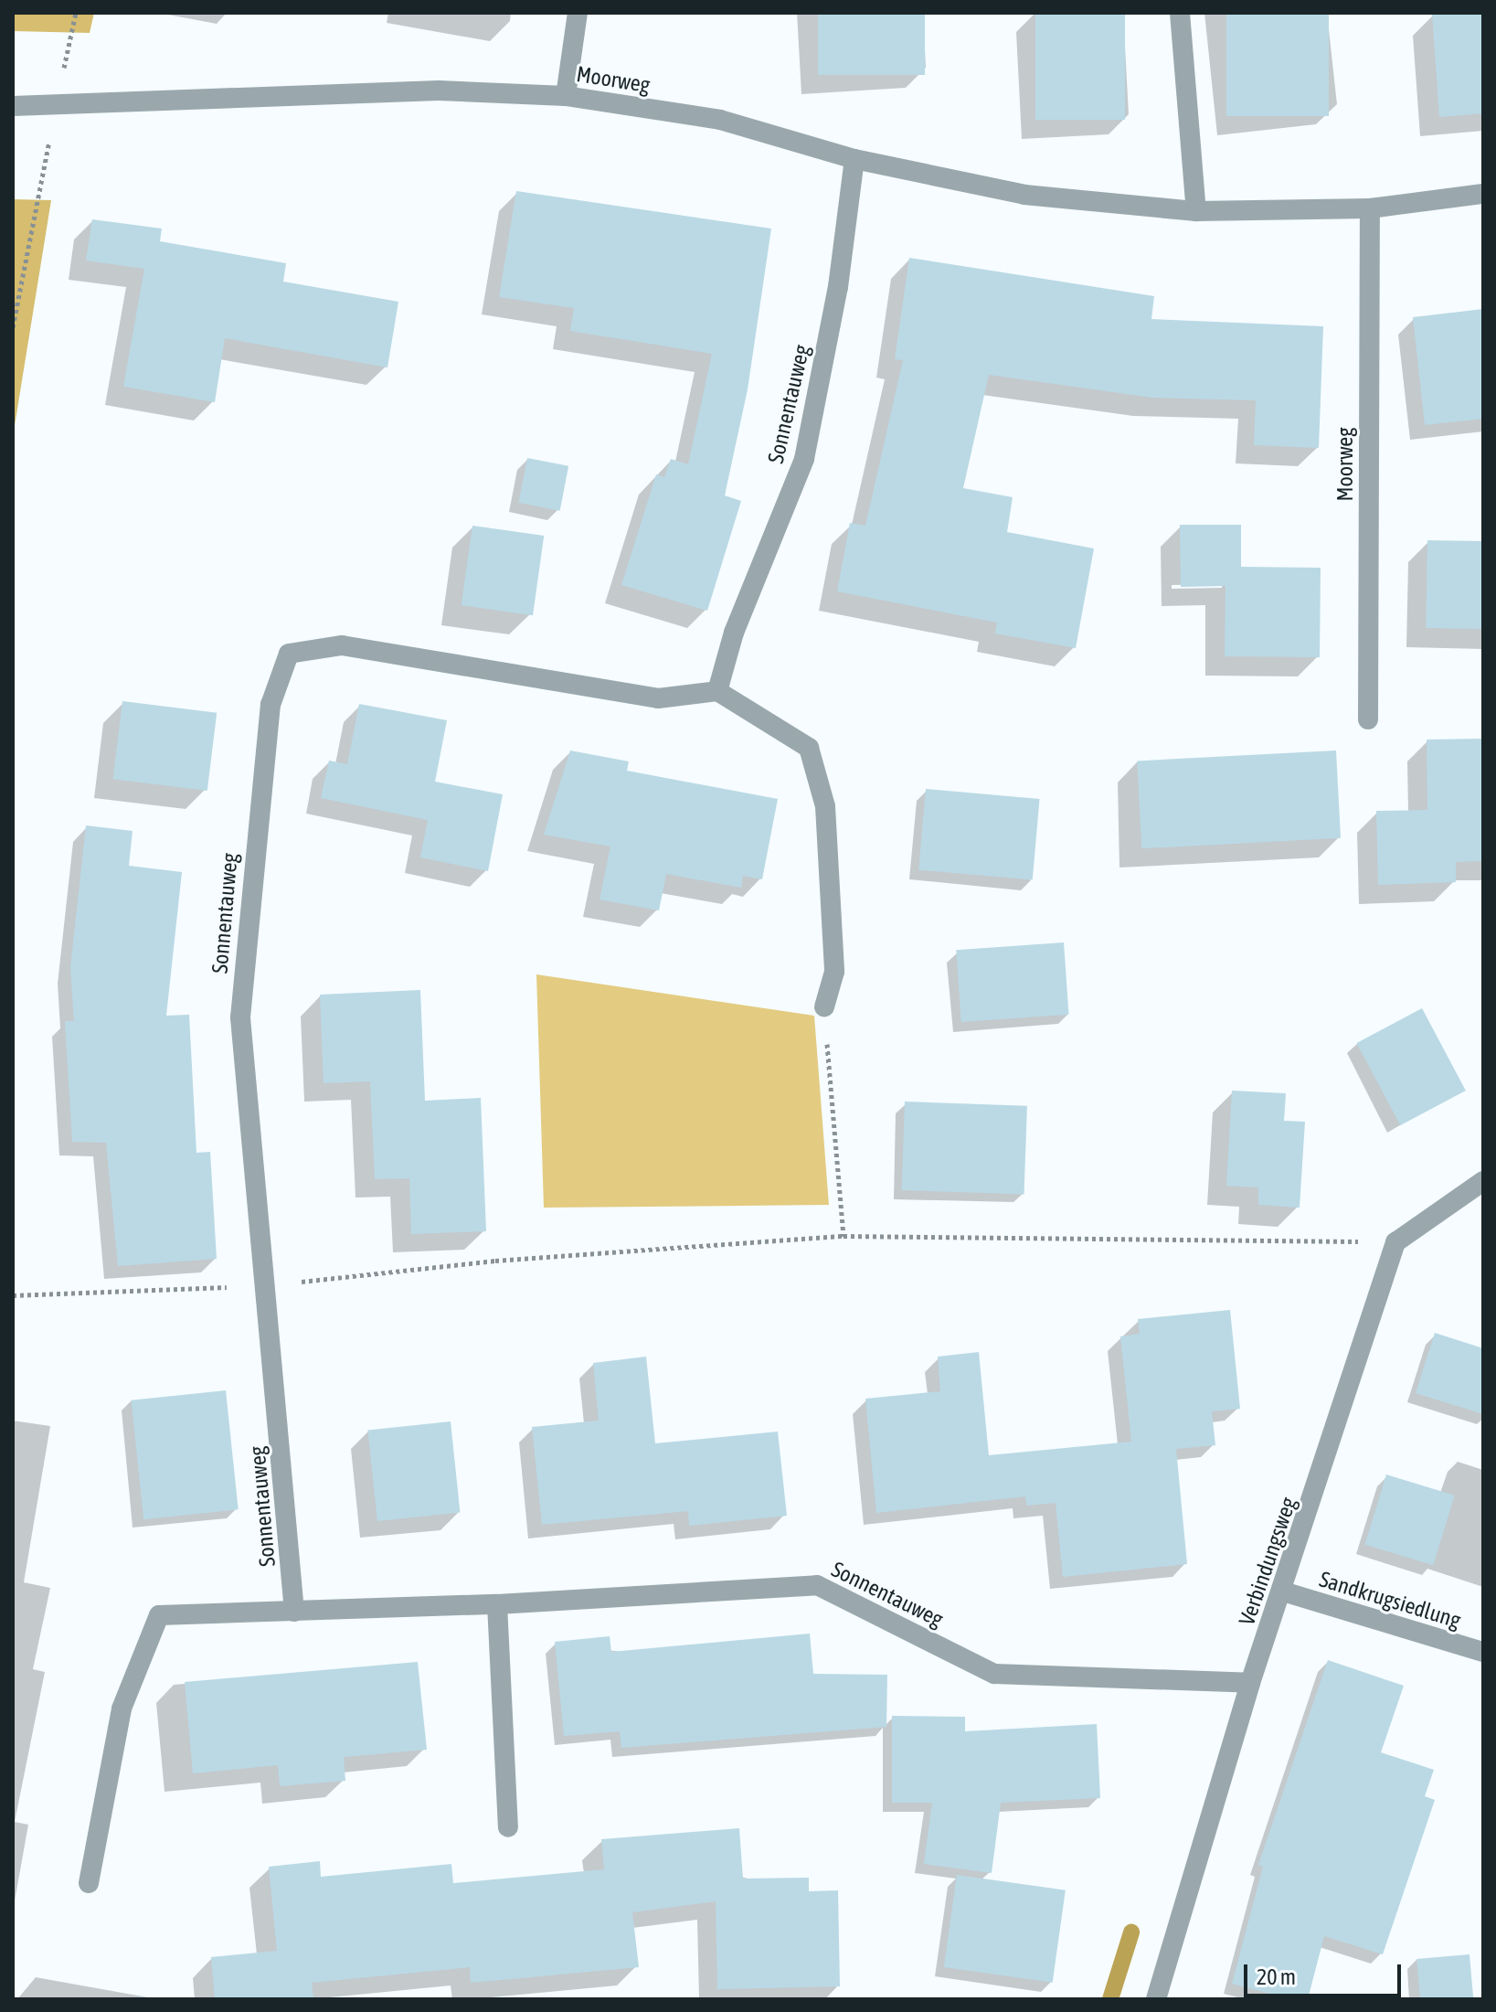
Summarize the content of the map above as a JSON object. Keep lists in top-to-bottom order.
{
  "streets": {
    "street": [
      "Moorweg",
      "Sonnentauweg",
      "Verbindungsweg",
      "Sandkrugsiedlung"
    ]
  },
  "crossings": [
    ["Moorweg", "Sonnentauweg"],
    ["Sonnentauweg", "Verbindungsweg"],
    ["Verbindungsweg", "Sandkrugsiedlung"]
  ],
  "scale_bar": "20 m"
}
